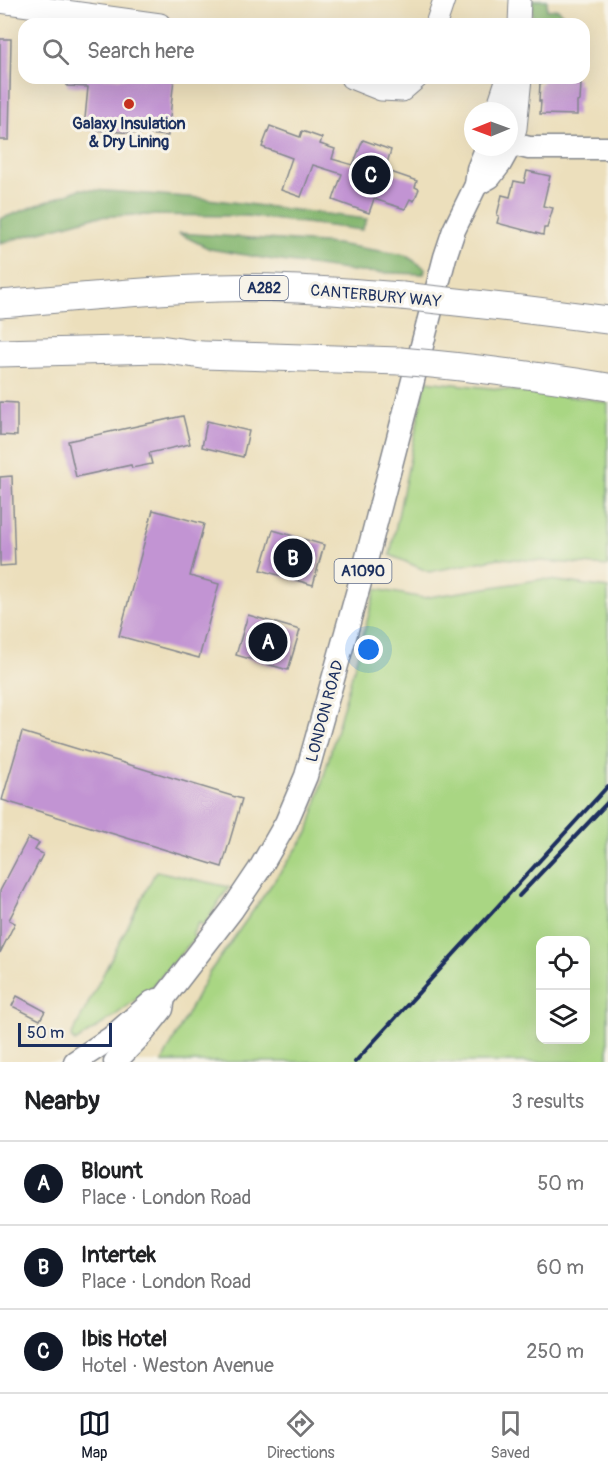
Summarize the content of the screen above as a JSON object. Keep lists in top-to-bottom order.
{
  "streets": {
    "highway": ["A282", "CANTERBURY WAY"],
    "main road": ["A1090", "LONDON ROAD"]
  },
  "places": ["Galaxy Insulation & Dry Lining"],
  "scale_bar": "50 m",
  "north": "left",
  "page": {
    "search": "Search here",
    "pins": ["C", "B", "A"],
    "scale": "50 m",
    "heading": ["Nearby", "3 results"],
    "list": [
      {
        "mark": "A",
        "name": "Blount",
        "note": "Place · London Road",
        "value": "50 m"
      },
      {
        "mark": "B",
        "name": "Intertek",
        "note": "Place · London Road",
        "value": "60 m"
      },
      {
        "mark": "C",
        "name": "Ibis Hotel",
        "note": "Hotel · Weston Avenue",
        "value": "250 m"
      }
    ],
    "nav": ["Map", "Directions", "Saved"]
  }
}
